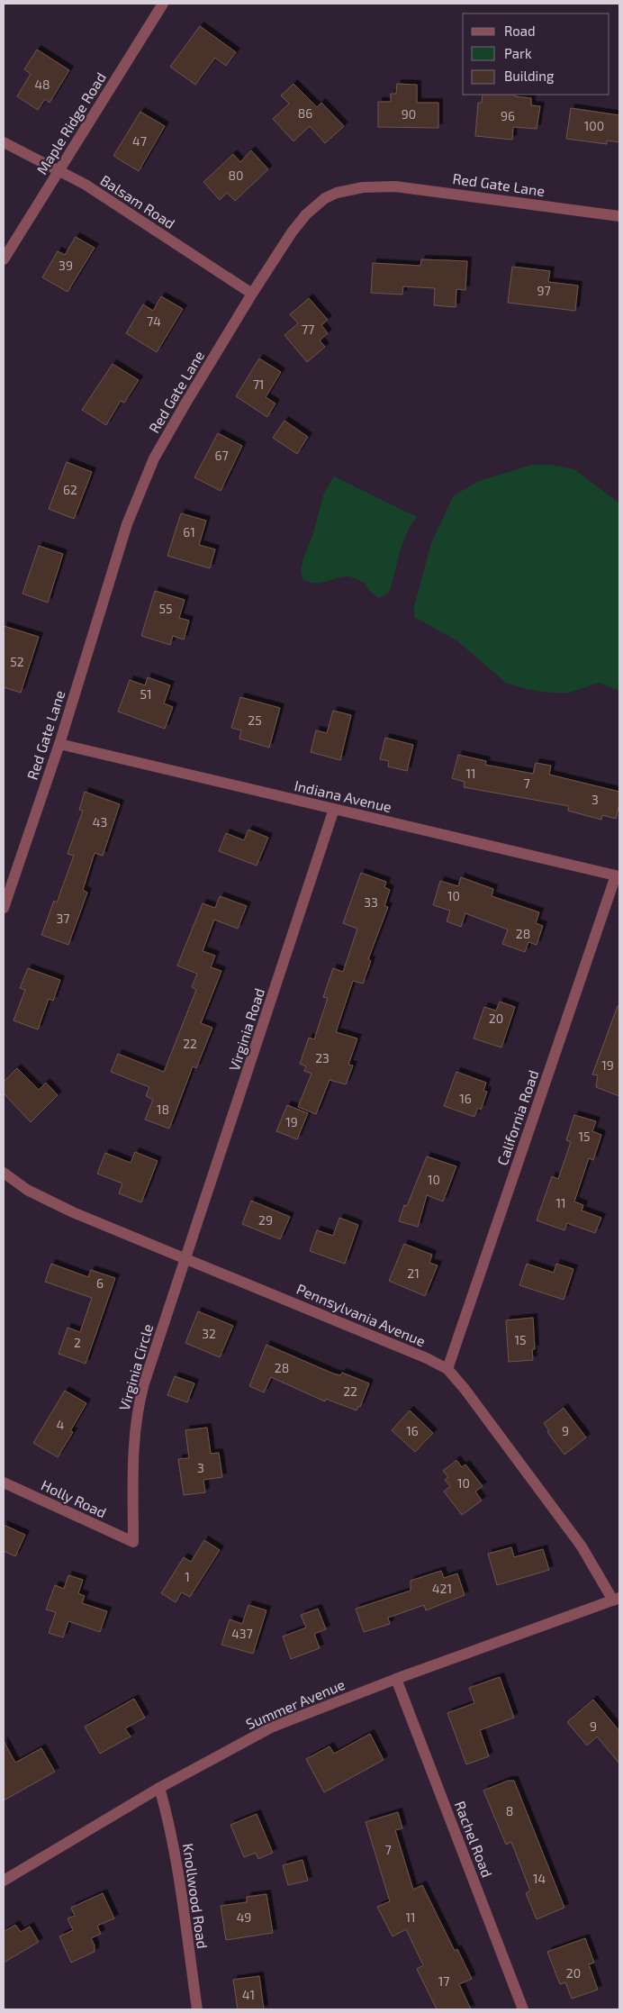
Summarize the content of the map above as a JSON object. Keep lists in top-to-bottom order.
{
  "streets": {
    "street": [
      "Maple Ridge Road",
      "Red Gate Lane",
      "Balsam Road",
      "Indiana Avenue",
      "Virginia Road",
      "California Road",
      "Pennsylvania Avenue",
      "Virginia Circle",
      "Holly Road",
      "Summer Avenue",
      "Rachel Road",
      "Knollwood Road"
    ]
  },
  "crossings": [
    ["Maple Ridge Road", "Balsam Road"],
    ["Red Gate Lane", "Balsam Road"],
    ["Red Gate Lane", "Indiana Avenue"],
    ["Indiana Avenue", "Virginia Road"],
    ["Indiana Avenue", "California Road"],
    ["Virginia Road", "Pennsylvania Avenue"],
    ["Virginia Road", "Virginia Circle"],
    ["California Road", "Pennsylvania Avenue"],
    ["Pennsylvania Avenue", "Virginia Circle"],
    ["Pennsylvania Avenue", "Summer Avenue"],
    ["Virginia Circle", "Holly Road"],
    ["Summer Avenue", "Rachel Road"],
    ["Summer Avenue", "Knollwood Road"]
  ],
  "house_numbers": [
    "48",
    "86",
    "90",
    "96",
    "100",
    "47",
    "80",
    "39",
    "97",
    "74",
    "77",
    "71",
    "67",
    "62",
    "61",
    "55",
    "52",
    "51",
    "25",
    "11",
    "7",
    "3",
    "43",
    "10",
    "33",
    "37",
    "28",
    "20",
    "22",
    "23",
    "19",
    "16",
    "18",
    "19",
    "15",
    "10",
    "11",
    "29",
    "21",
    "6",
    "32",
    "15",
    "2",
    "28",
    "22",
    "4",
    "16",
    "9",
    "3",
    "10",
    "1",
    "421",
    "437",
    "9",
    "8",
    "7",
    "14",
    "49",
    "11",
    "20",
    "17",
    "41"
  ],
  "legend": ["Road", "Park", "Building"]
}
